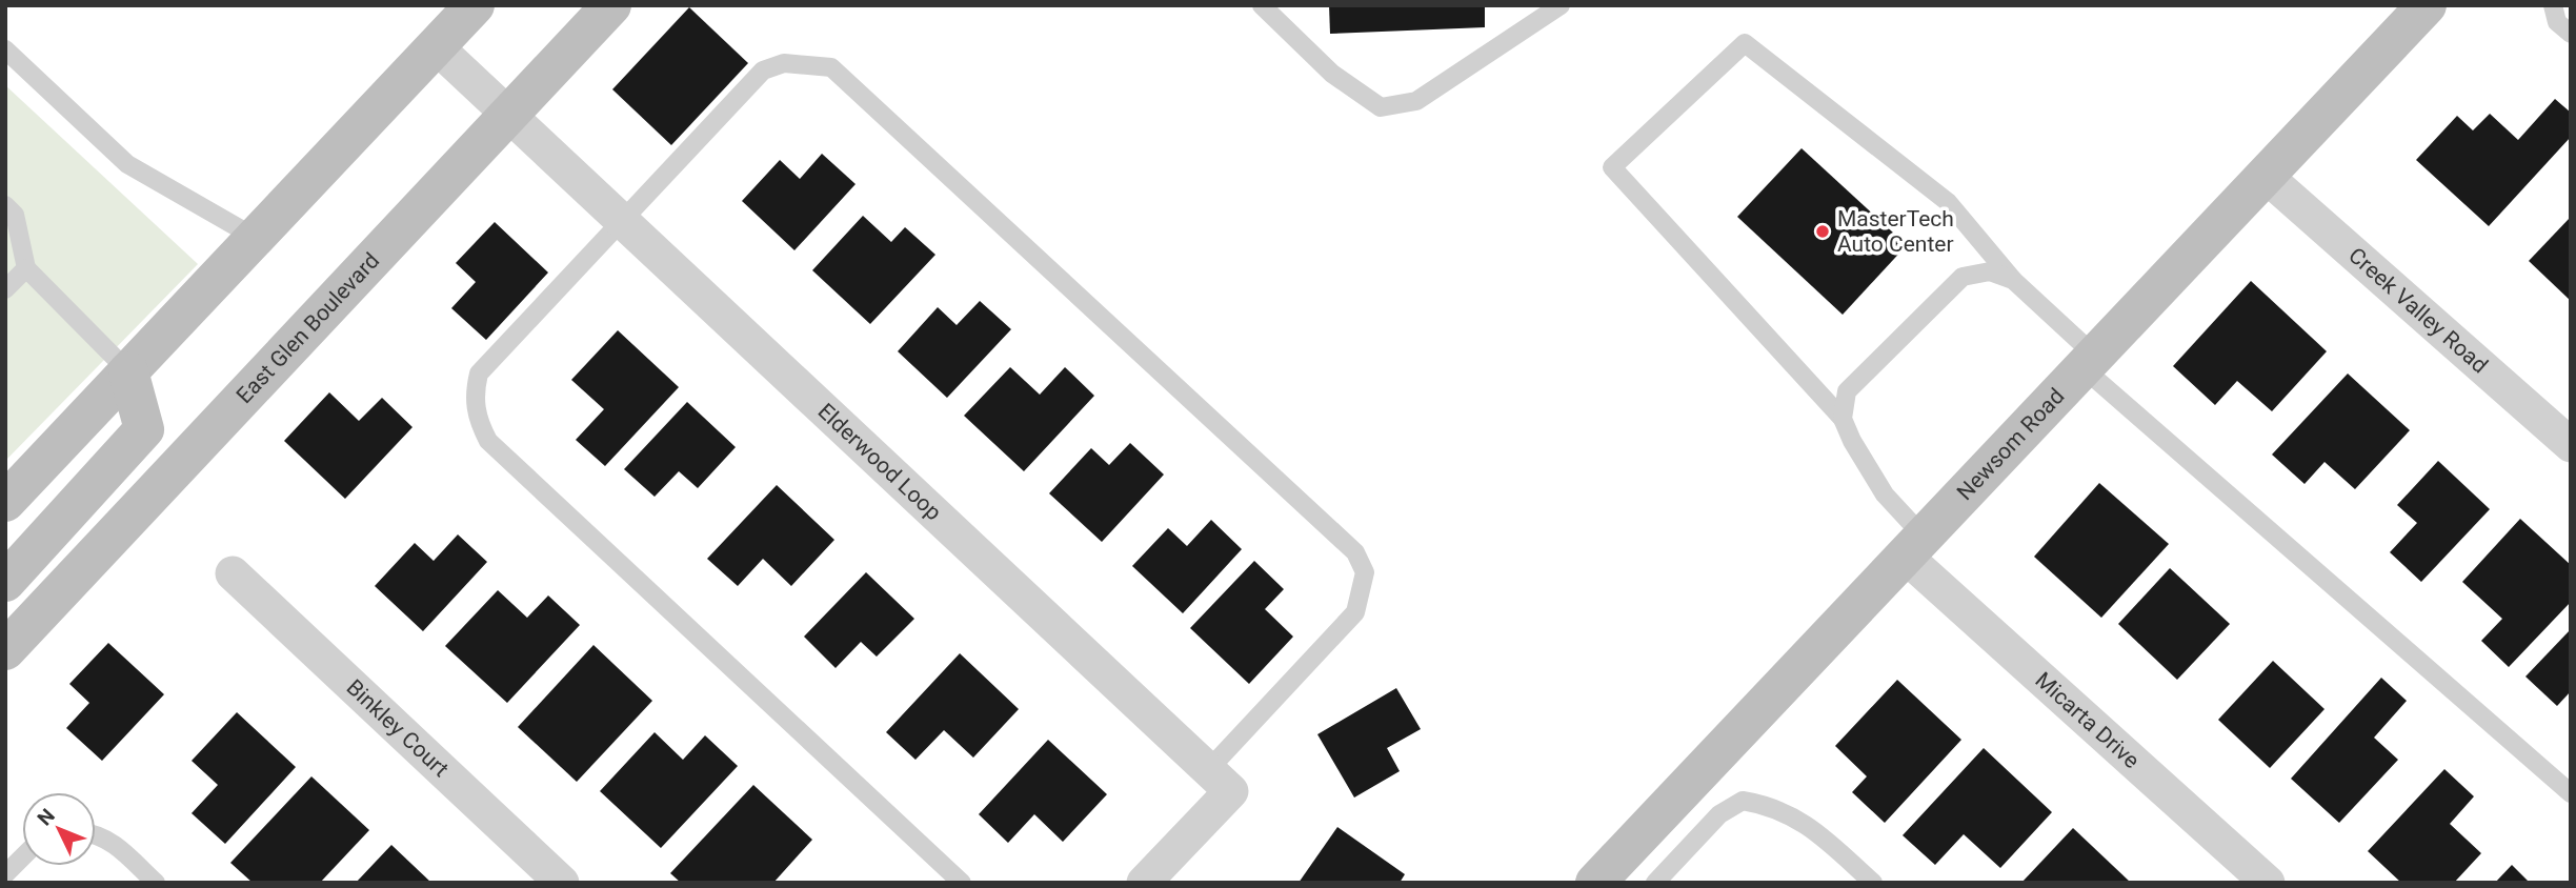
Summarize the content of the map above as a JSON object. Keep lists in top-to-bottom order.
{
  "streets": {
    "street": [
      "Creek Valley Road",
      "East Glen Boulevard",
      "Newsom Road",
      "Elderwood Loop",
      "Micarta Drive",
      "Binkley Court"
    ]
  },
  "crossings": [
    ["Creek Valley Road", "Newsom Road"],
    ["East Glen Boulevard", "Elderwood Loop"],
    ["Newsom Road", "Micarta Drive"]
  ],
  "places": ["MasterTech Auto Center"],
  "north": "top left"
}
